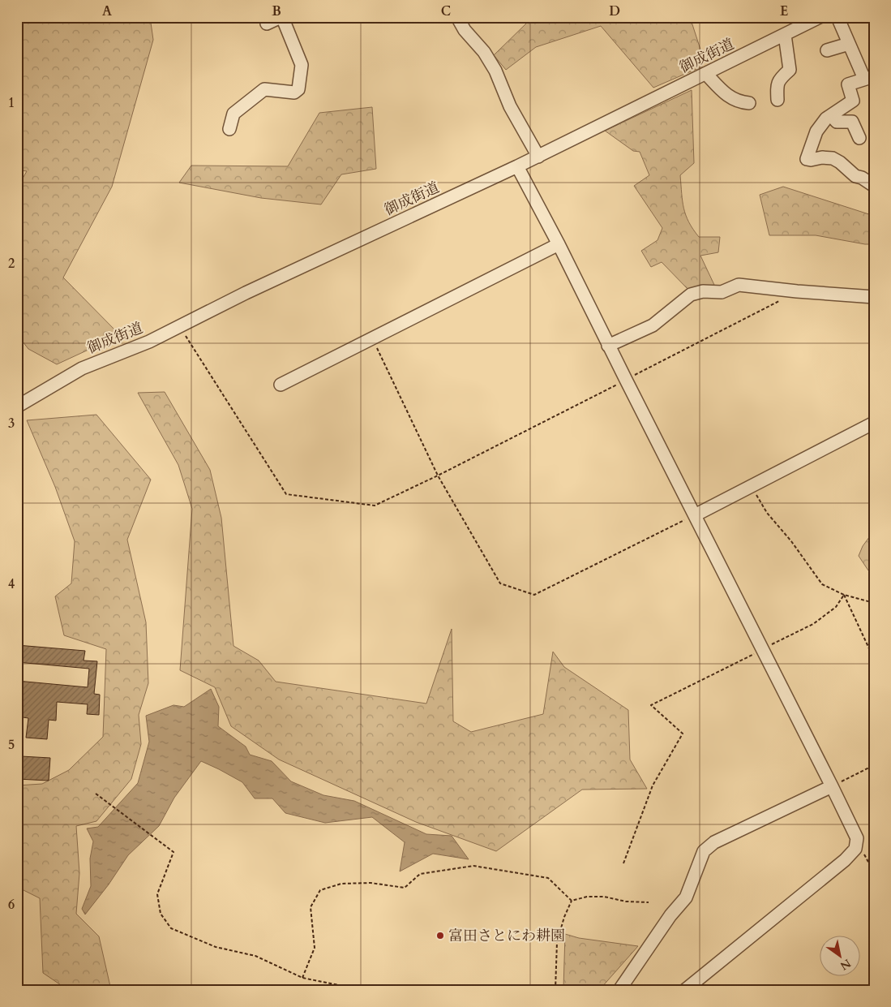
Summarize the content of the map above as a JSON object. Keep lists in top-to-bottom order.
{
  "streets": {
    "street": ["御成街道"]
  },
  "places": ["富田さとにわ耕園"],
  "north": "bottom right",
  "grid": {
    "columns": [
      "A",
      "B",
      "C",
      "D",
      "E"
    ],
    "rows": [
      "1",
      "2",
      "3",
      "4",
      "5",
      "6"
    ]
  }
}
